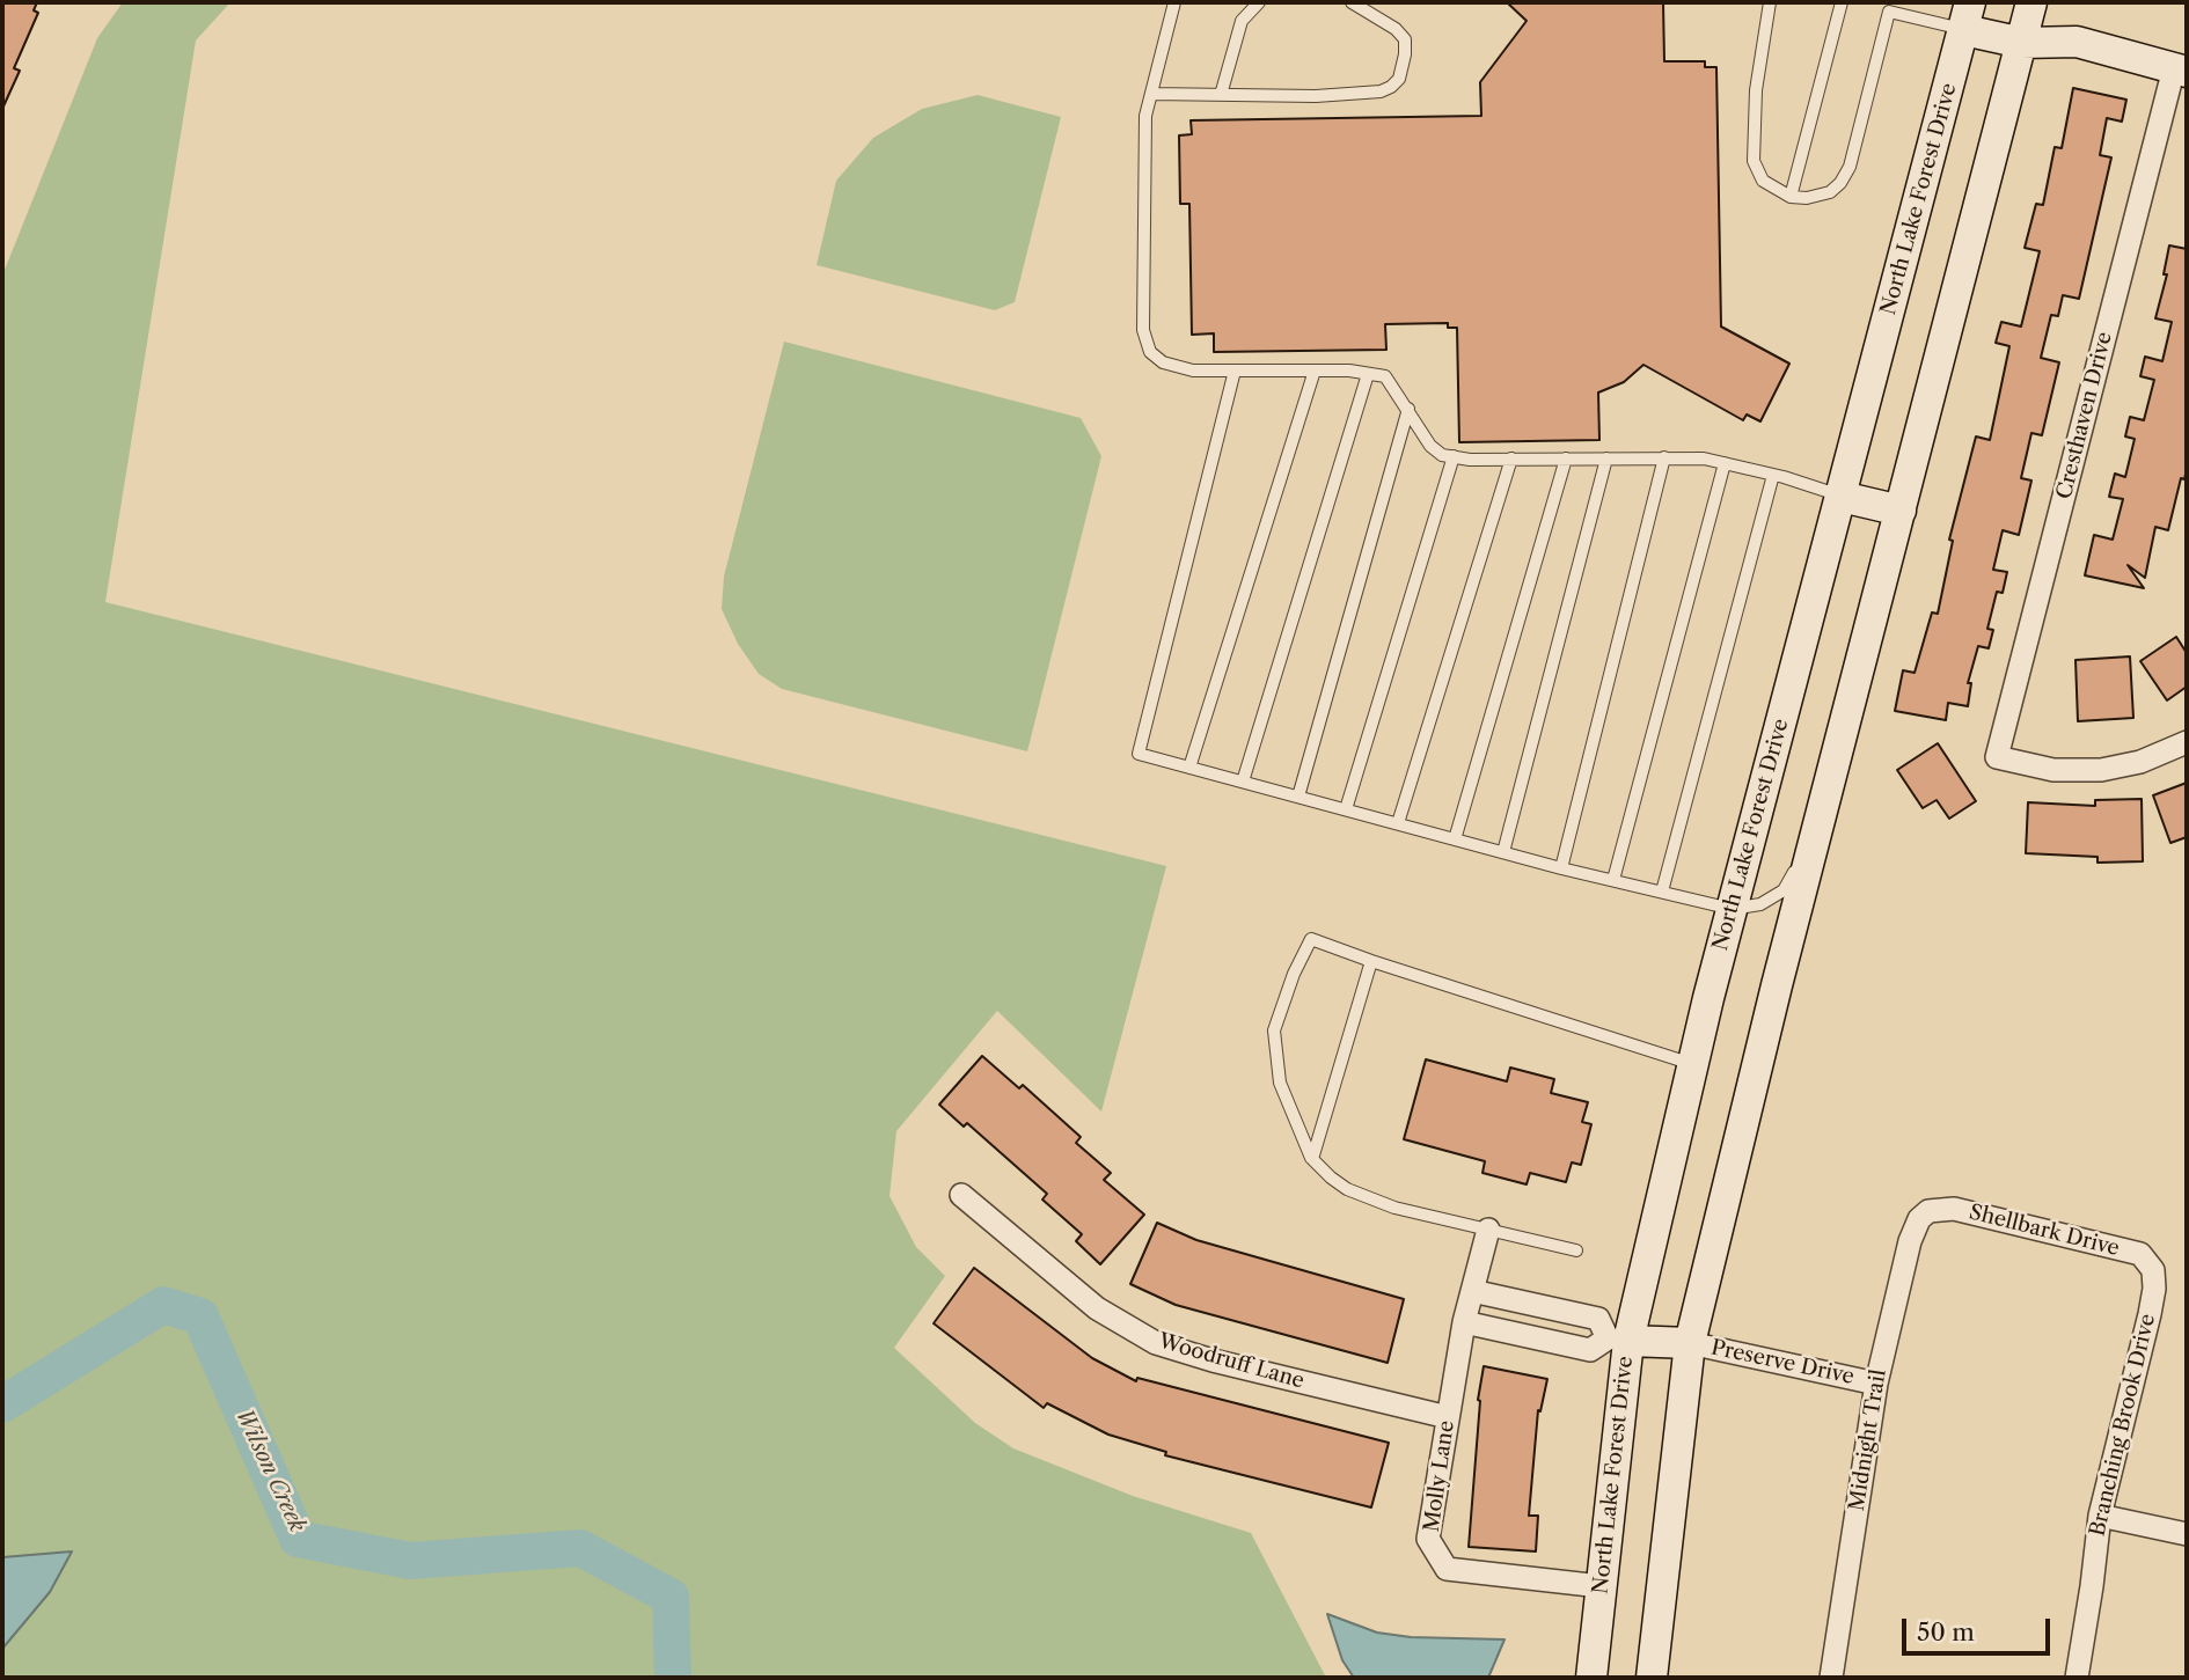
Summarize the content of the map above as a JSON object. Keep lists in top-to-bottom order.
{
  "streets": {
    "main road": ["North Lake Forest Drive"],
    "street": [
      "Cresthaven Drive",
      "Shellbark Drive",
      "Woodruff Lane",
      "Preserve Drive",
      "Branching Brook Drive",
      "Midnight Trail",
      "Molly Lane"
    ]
  },
  "crossings": [
    ["North Lake Forest Drive", "Molly Lane"],
    ["Shellbark Drive", "Branching Brook Drive"],
    ["Shellbark Drive", "Midnight Trail"],
    ["Woodruff Lane", "Molly Lane"],
    ["Preserve Drive", "Midnight Trail"]
  ],
  "water": ["Wilson Creek"],
  "scale_bar": "50 m"
}
